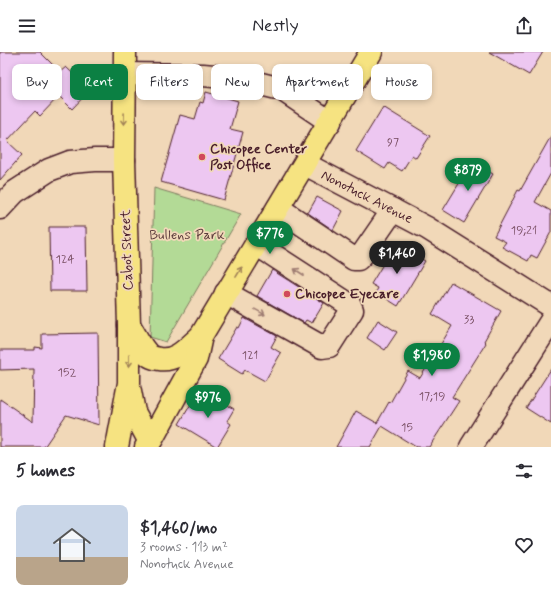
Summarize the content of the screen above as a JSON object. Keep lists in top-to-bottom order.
{
  "streets": {
    "main road": ["Cabot Street"],
    "street": ["Nonotuck Avenue"]
  },
  "parks": ["Bullens Park"],
  "places": ["Chicopee Center Post Office", "Chicopee Eyecare"],
  "house_numbers": [
    "97",
    "19;21",
    "124",
    "33",
    "121",
    "152",
    "17;19",
    "15"
  ],
  "page": {
    "header": "Nestly",
    "chip": [
      "Buy",
      "Rent",
      "Filters",
      "New",
      "Apartment",
      "House"
    ],
    "price": [
      "$879",
      "$776",
      "$1,460",
      "$1,980",
      "$976"
    ],
    "heading": "5 homes",
    "list": [
      {
        "name": "$1,460/mo",
        "note": "3 rooms · 113 m² · Nonotuck Avenue"
      }
    ]
  }
}
